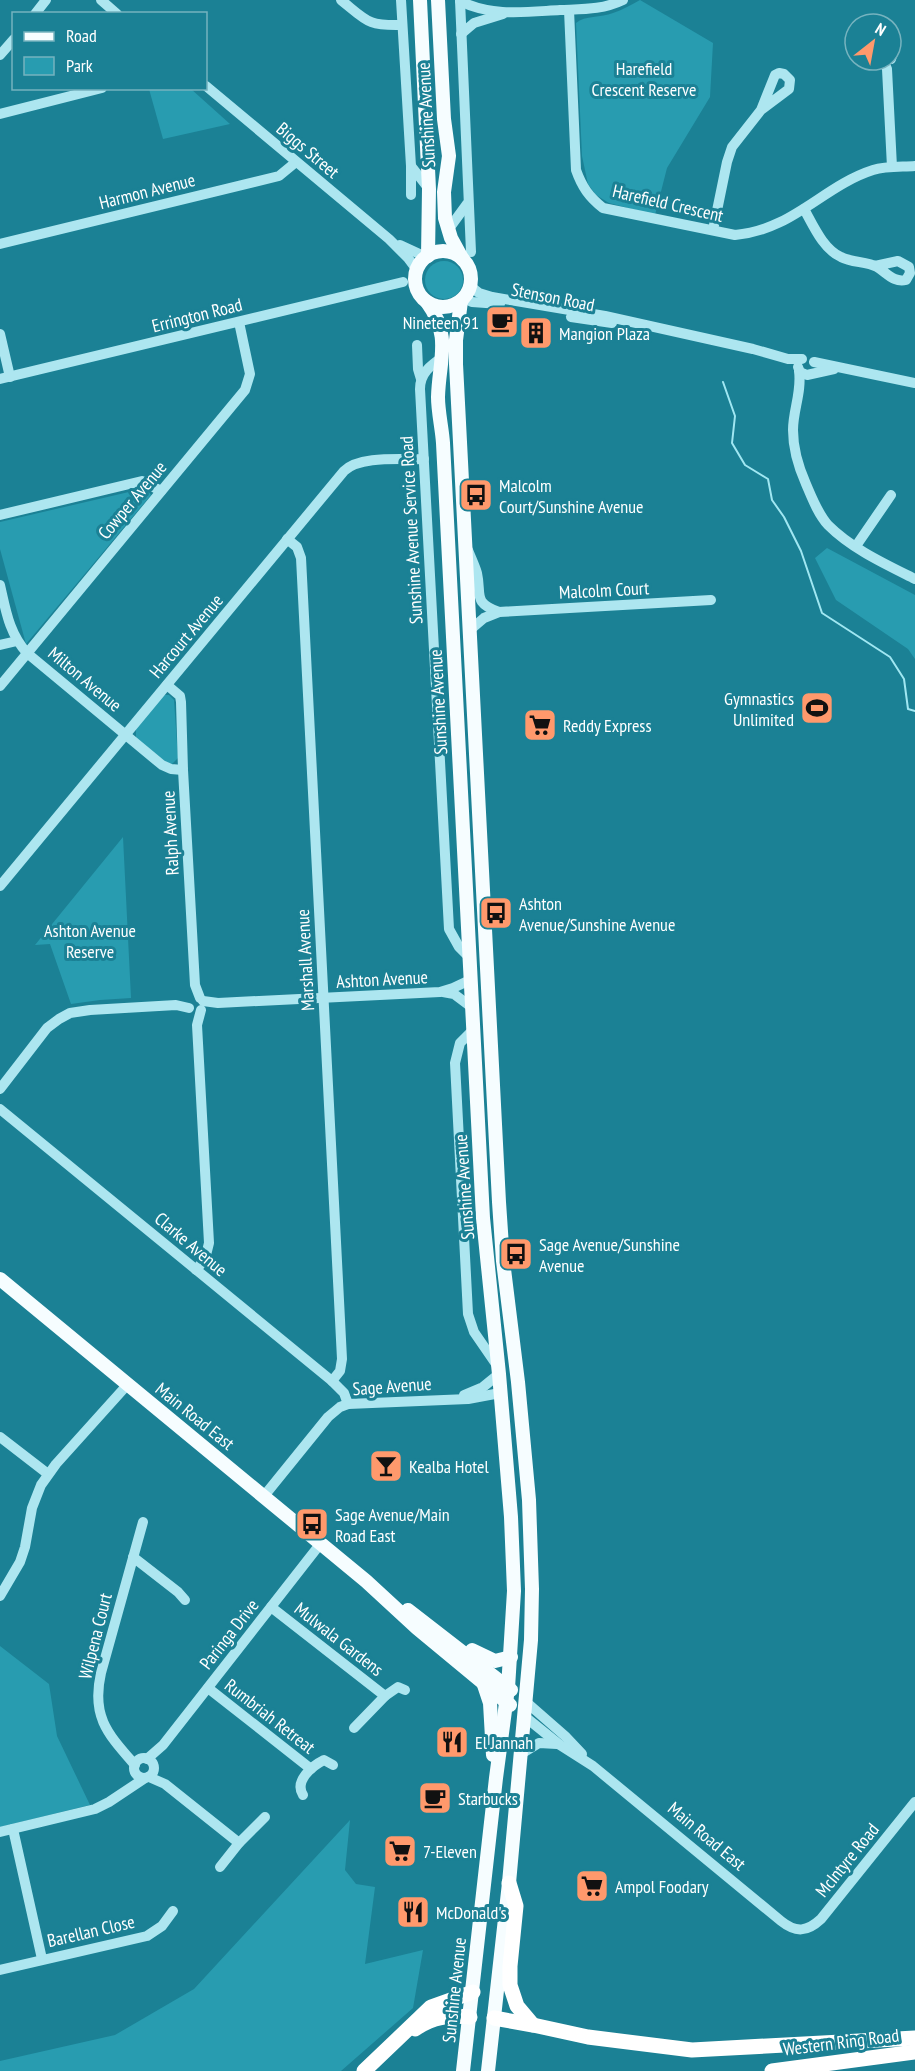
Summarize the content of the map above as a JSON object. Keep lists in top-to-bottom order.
{
  "streets": {
    "highway": ["Western Ring Road"],
    "main road": ["Sunshine Avenue", "Main Road East"],
    "street": [
      "Biggs Street",
      "Harmon Avenue",
      "Harefield Crescent",
      "Stenson Road",
      "Errington Road",
      "Cowper Avenue",
      "Sunshine Avenue Service Road",
      "Malcolm Court",
      "Harcourt Avenue",
      "Milton Avenue",
      "Ralph Avenue",
      "Marshall Avenue",
      "Ashton Avenue",
      "Clarke Avenue",
      "Sage Avenue",
      "Paringa Drive",
      "Wilpena Court",
      "Mulwala Gardens",
      "Rumbriah Retreat",
      "McIntyre Road",
      "Barellan Close"
    ]
  },
  "crossings": [
    ["Sunshine Avenue", "Biggs Street"],
    ["Sunshine Avenue", "Stenson Road"],
    ["Sunshine Avenue", "Sunshine Avenue Service Road"],
    ["Sunshine Avenue", "Malcolm Court"],
    ["Sunshine Avenue", "Ashton Avenue"],
    ["Sunshine Avenue", "Sage Avenue"],
    ["Sunshine Avenue", "Main Road East"],
    ["Biggs Street", "Harmon Avenue"],
    ["Biggs Street", "Stenson Road"],
    ["Errington Road", "Cowper Avenue"],
    ["Cowper Avenue", "Milton Avenue"],
    ["Sunshine Avenue Service Road", "Harcourt Avenue"],
    ["Harcourt Avenue", "Milton Avenue"],
    ["Harcourt Avenue", "Ralph Avenue"],
    ["Harcourt Avenue", "Marshall Avenue"],
    ["Milton Avenue", "Ralph Avenue"],
    ["Ralph Avenue", "Ashton Avenue"],
    ["Ralph Avenue", "Clarke Avenue"],
    ["Marshall Avenue", "Ashton Avenue"],
    ["Marshall Avenue", "Clarke Avenue"],
    ["Clarke Avenue", "Sage Avenue"],
    ["Sage Avenue", "Main Road East"],
    ["Main Road East", "Paringa Drive"],
    ["Main Road East", "McIntyre Road"],
    ["Paringa Drive", "Wilpena Court"],
    ["Paringa Drive", "Mulwala Gardens"],
    ["Paringa Drive", "Rumbriah Retreat"],
    ["Paringa Drive", "Barellan Close"]
  ],
  "parks": ["Harefield Crescent Reserve", "Ashton Avenue Reserve"],
  "places": {
    "cafe": ["Nineteen 91", "Starbucks"],
    "building": ["Mangion Plaza"],
    "bus stop": [
      "Malcolm Court/Sunshine Avenue",
      "Ashton Avenue/Sunshine Avenue",
      "Sage Avenue/Sunshine Avenue",
      "Sage Avenue/Main Road East"
    ],
    "sports": ["Gymnastics Unlimited"],
    "supermarket": ["Reddy Express", "7-Eleven", "Ampol Foodary"],
    "bar": ["Kealba Hotel"],
    "restaurant": ["El Jannah", "McDonald's"]
  },
  "legend": ["Road", "Park"],
  "north": "top right"
}
